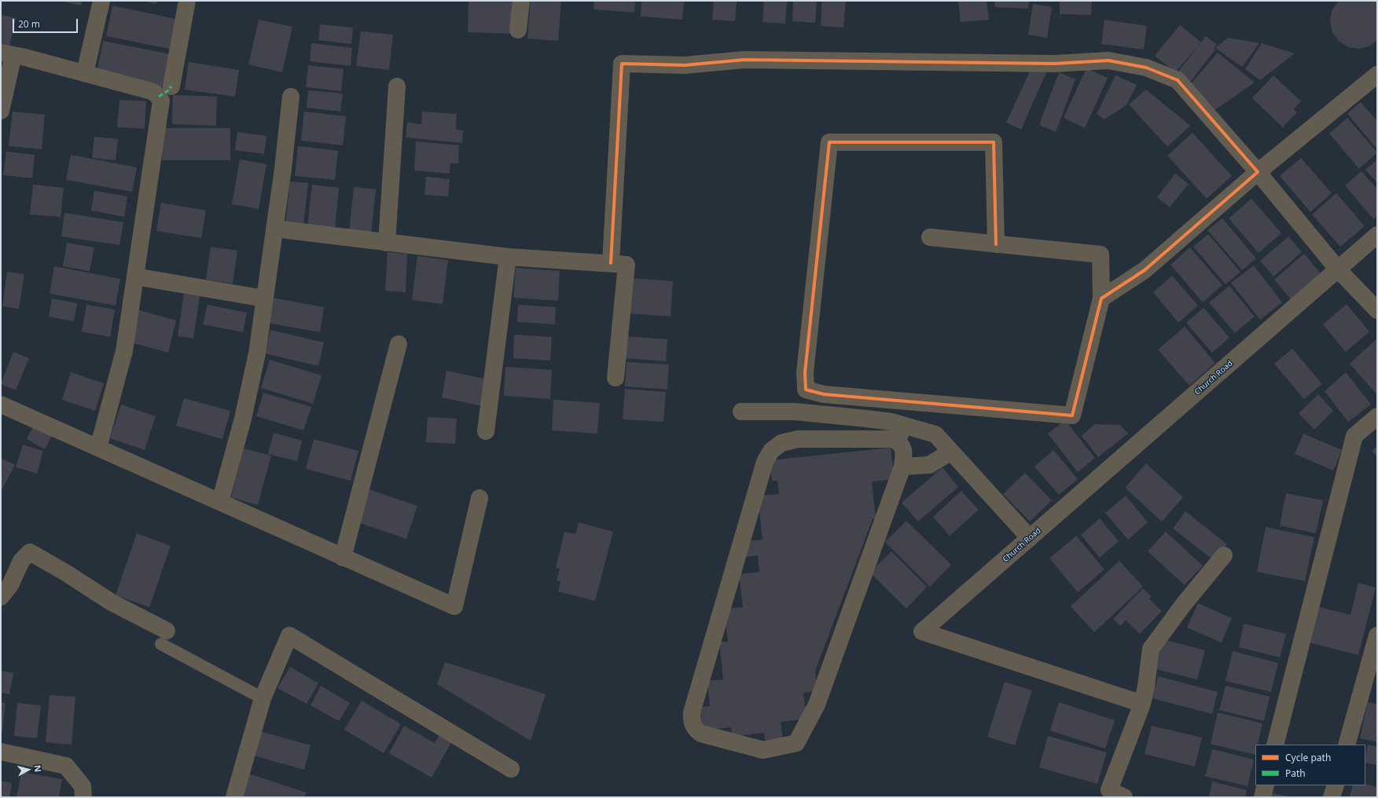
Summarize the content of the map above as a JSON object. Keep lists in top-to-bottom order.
{
  "streets": {
    "street": ["Church Road"]
  },
  "legend": ["Cycle path", "Path"],
  "scale_bar": "20 m",
  "north": "right"
}
